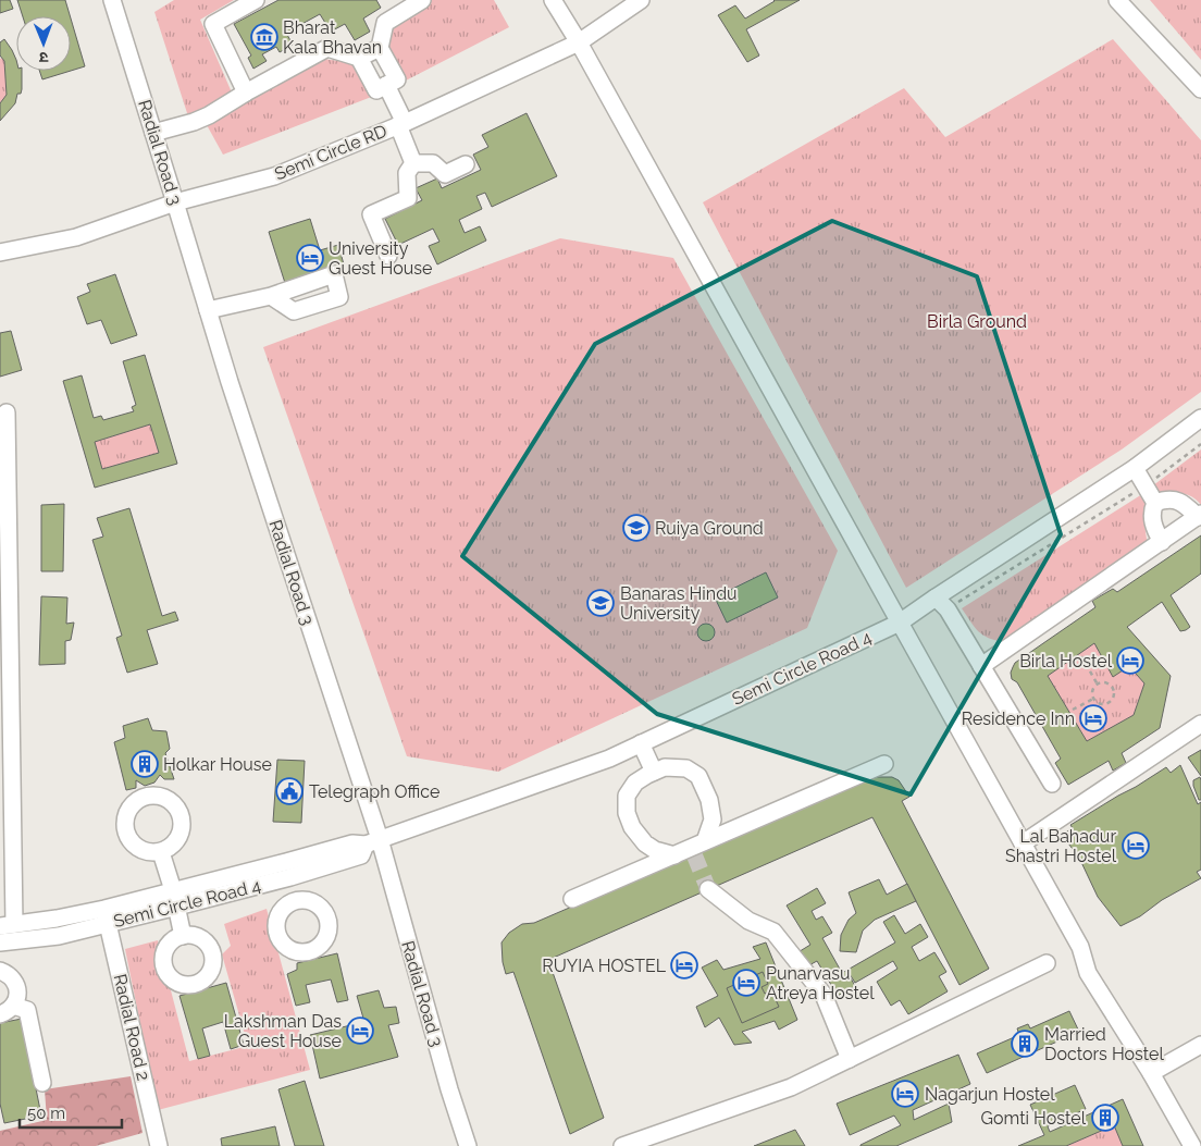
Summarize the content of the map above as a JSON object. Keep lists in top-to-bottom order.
{
  "streets": {
    "street": [
      "Radial Road 3",
      "Semi Circle RD",
      "Semi Circle Road 4",
      "Radial Road 2"
    ]
  },
  "crossings": [
    ["Radial Road 3", "Semi Circle RD"],
    ["Radial Road 3", "Semi Circle Road 4"],
    ["Semi Circle Road 4", "Radial Road 2"]
  ],
  "parks": ["Birla Ground"],
  "places": {
    "museum": ["Bharat Kala Bhavan"],
    "hotel": [
      "University Guest House",
      "Birla Hostel",
      "Residence Inn",
      "Lal Bahadur Shastri Hostel",
      "RUYIA HOSTEL",
      "Punarvasu Atreya Hostel",
      "Lakshman Das Guest House",
      "Nagarjun Hostel"
    ],
    "school or university": ["Ruiya Ground", "Banaras Hindu University"],
    "building": ["Holkar House", "Married Doctors Hostel", "Gomti Hostel"],
    "public building": ["Telegraph Office"]
  },
  "scale_bar": "50 m",
  "north": "bottom"
}
